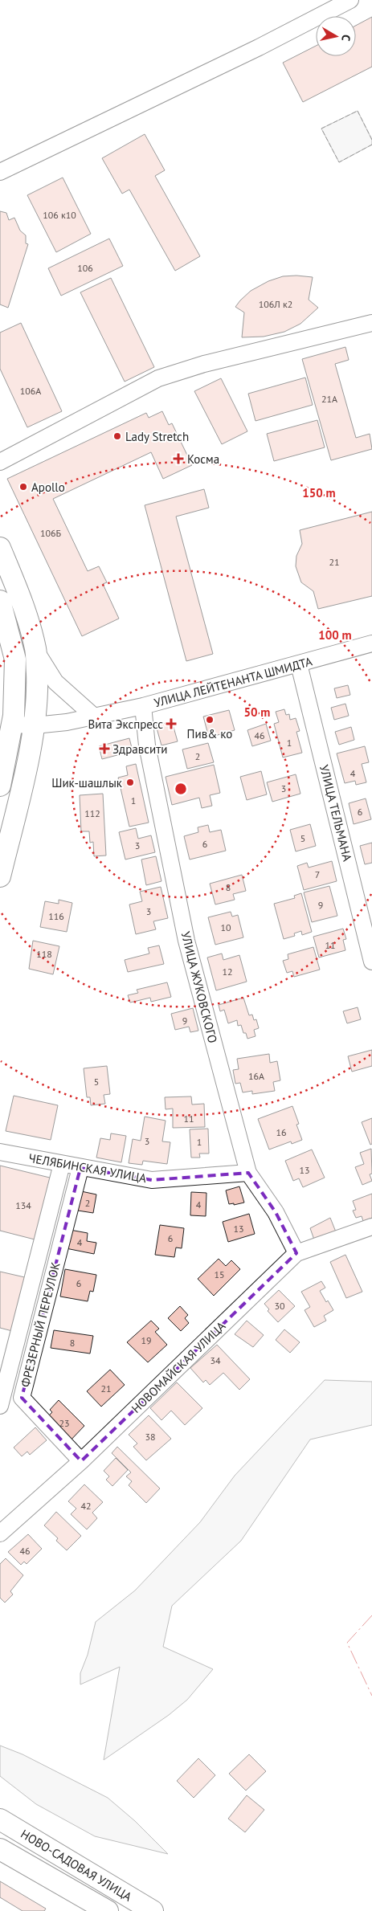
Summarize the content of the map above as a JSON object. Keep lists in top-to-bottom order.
{
  "streets": {
    "main road": ["НОВО-САДОВАЯ УЛИЦА"],
    "street": [
      "УЛИЦА ЛЕЙТЕНАНТА ШМИДТА",
      "УЛИЦА ТЕЛЬМАНА",
      "УЛИЦА ЖУКОВСКОГО",
      "ЧЕЛЯБИНСКАЯ УЛИЦА",
      "ФРЕЗЕРНЫЙ ПЕРЕУЛОК",
      "НОВОМАЙСКАЯ УЛИЦА"
    ]
  },
  "crossings": [
    ["УЛИЦА ЛЕЙТЕНАНТА ШМИДТА", "УЛИЦА ТЕЛЬМАНА"],
    ["УЛИЦА ЛЕЙТЕНАНТА ШМИДТА", "УЛИЦА ЖУКОВСКОГО"],
    ["УЛИЦА ЖУКОВСКОГО", "ЧЕЛЯБИНСКАЯ УЛИЦА"],
    ["УЛИЦА ЖУКОВСКОГО", "НОВОМАЙСКАЯ УЛИЦА"],
    ["ЧЕЛЯБИНСКАЯ УЛИЦА", "ФРЕЗЕРНЫЙ ПЕРЕУЛОК"],
    ["ФРЕЗЕРНЫЙ ПЕРЕУЛОК", "НОВОМАЙСКАЯ УЛИЦА"]
  ],
  "places": {
    "other": [
      "Lady Stretch",
      "Apollo",
      "Пив& ко",
      "Шик-шашлык"
    ],
    "health": ["Косма", "Вита Экспресс", "Здравсити"]
  },
  "house_numbers": [
    "106 к10",
    "106",
    "106Л к2",
    "106А",
    "21А",
    "106Б",
    "21",
    "46",
    "1",
    "2",
    "4",
    "3",
    "1",
    "6",
    "112",
    "5",
    "6",
    "3",
    "7",
    "8",
    "9",
    "3",
    "116",
    "10",
    "11",
    "118",
    "12",
    "9",
    "16А",
    "5",
    "11",
    "16",
    "3",
    "1",
    "13",
    "2",
    "4",
    "134",
    "13",
    "6",
    "4",
    "15",
    "6",
    "30",
    "19",
    "8",
    "34",
    "21",
    "23",
    "38",
    "42",
    "46"
  ],
  "north": "right",
  "rings": ["150 m", "100 m", "50 m"]
}
